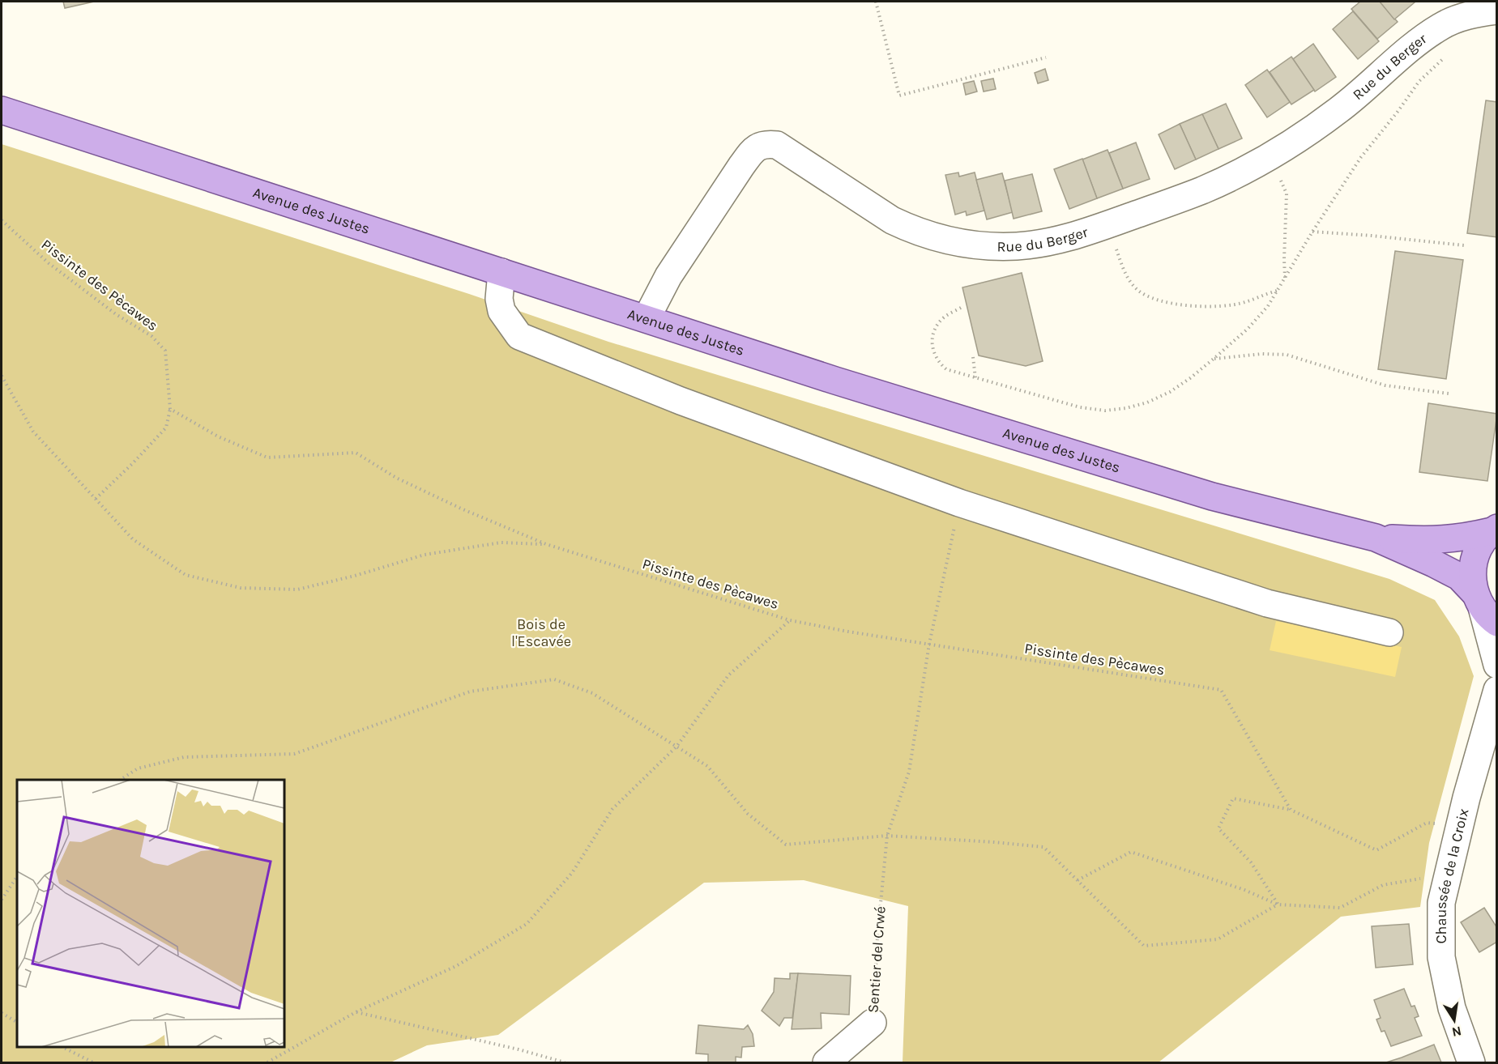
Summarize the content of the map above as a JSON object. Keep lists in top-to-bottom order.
{
  "streets": {
    "main road": ["Avenue des Justes"],
    "street": ["Rue du Berger", "Chaussée de la Croix", "Sentier del Crwé"],
    "path": ["Pissinte des Pècawes"]
  },
  "crossings": [
    ["Rue du Berger", "Avenue des Justes"],
    ["Pissinte des Pècawes", "Sentier del Crwé"]
  ],
  "parks": ["Bois de l'Escavée"],
  "north": "bottom"
}
